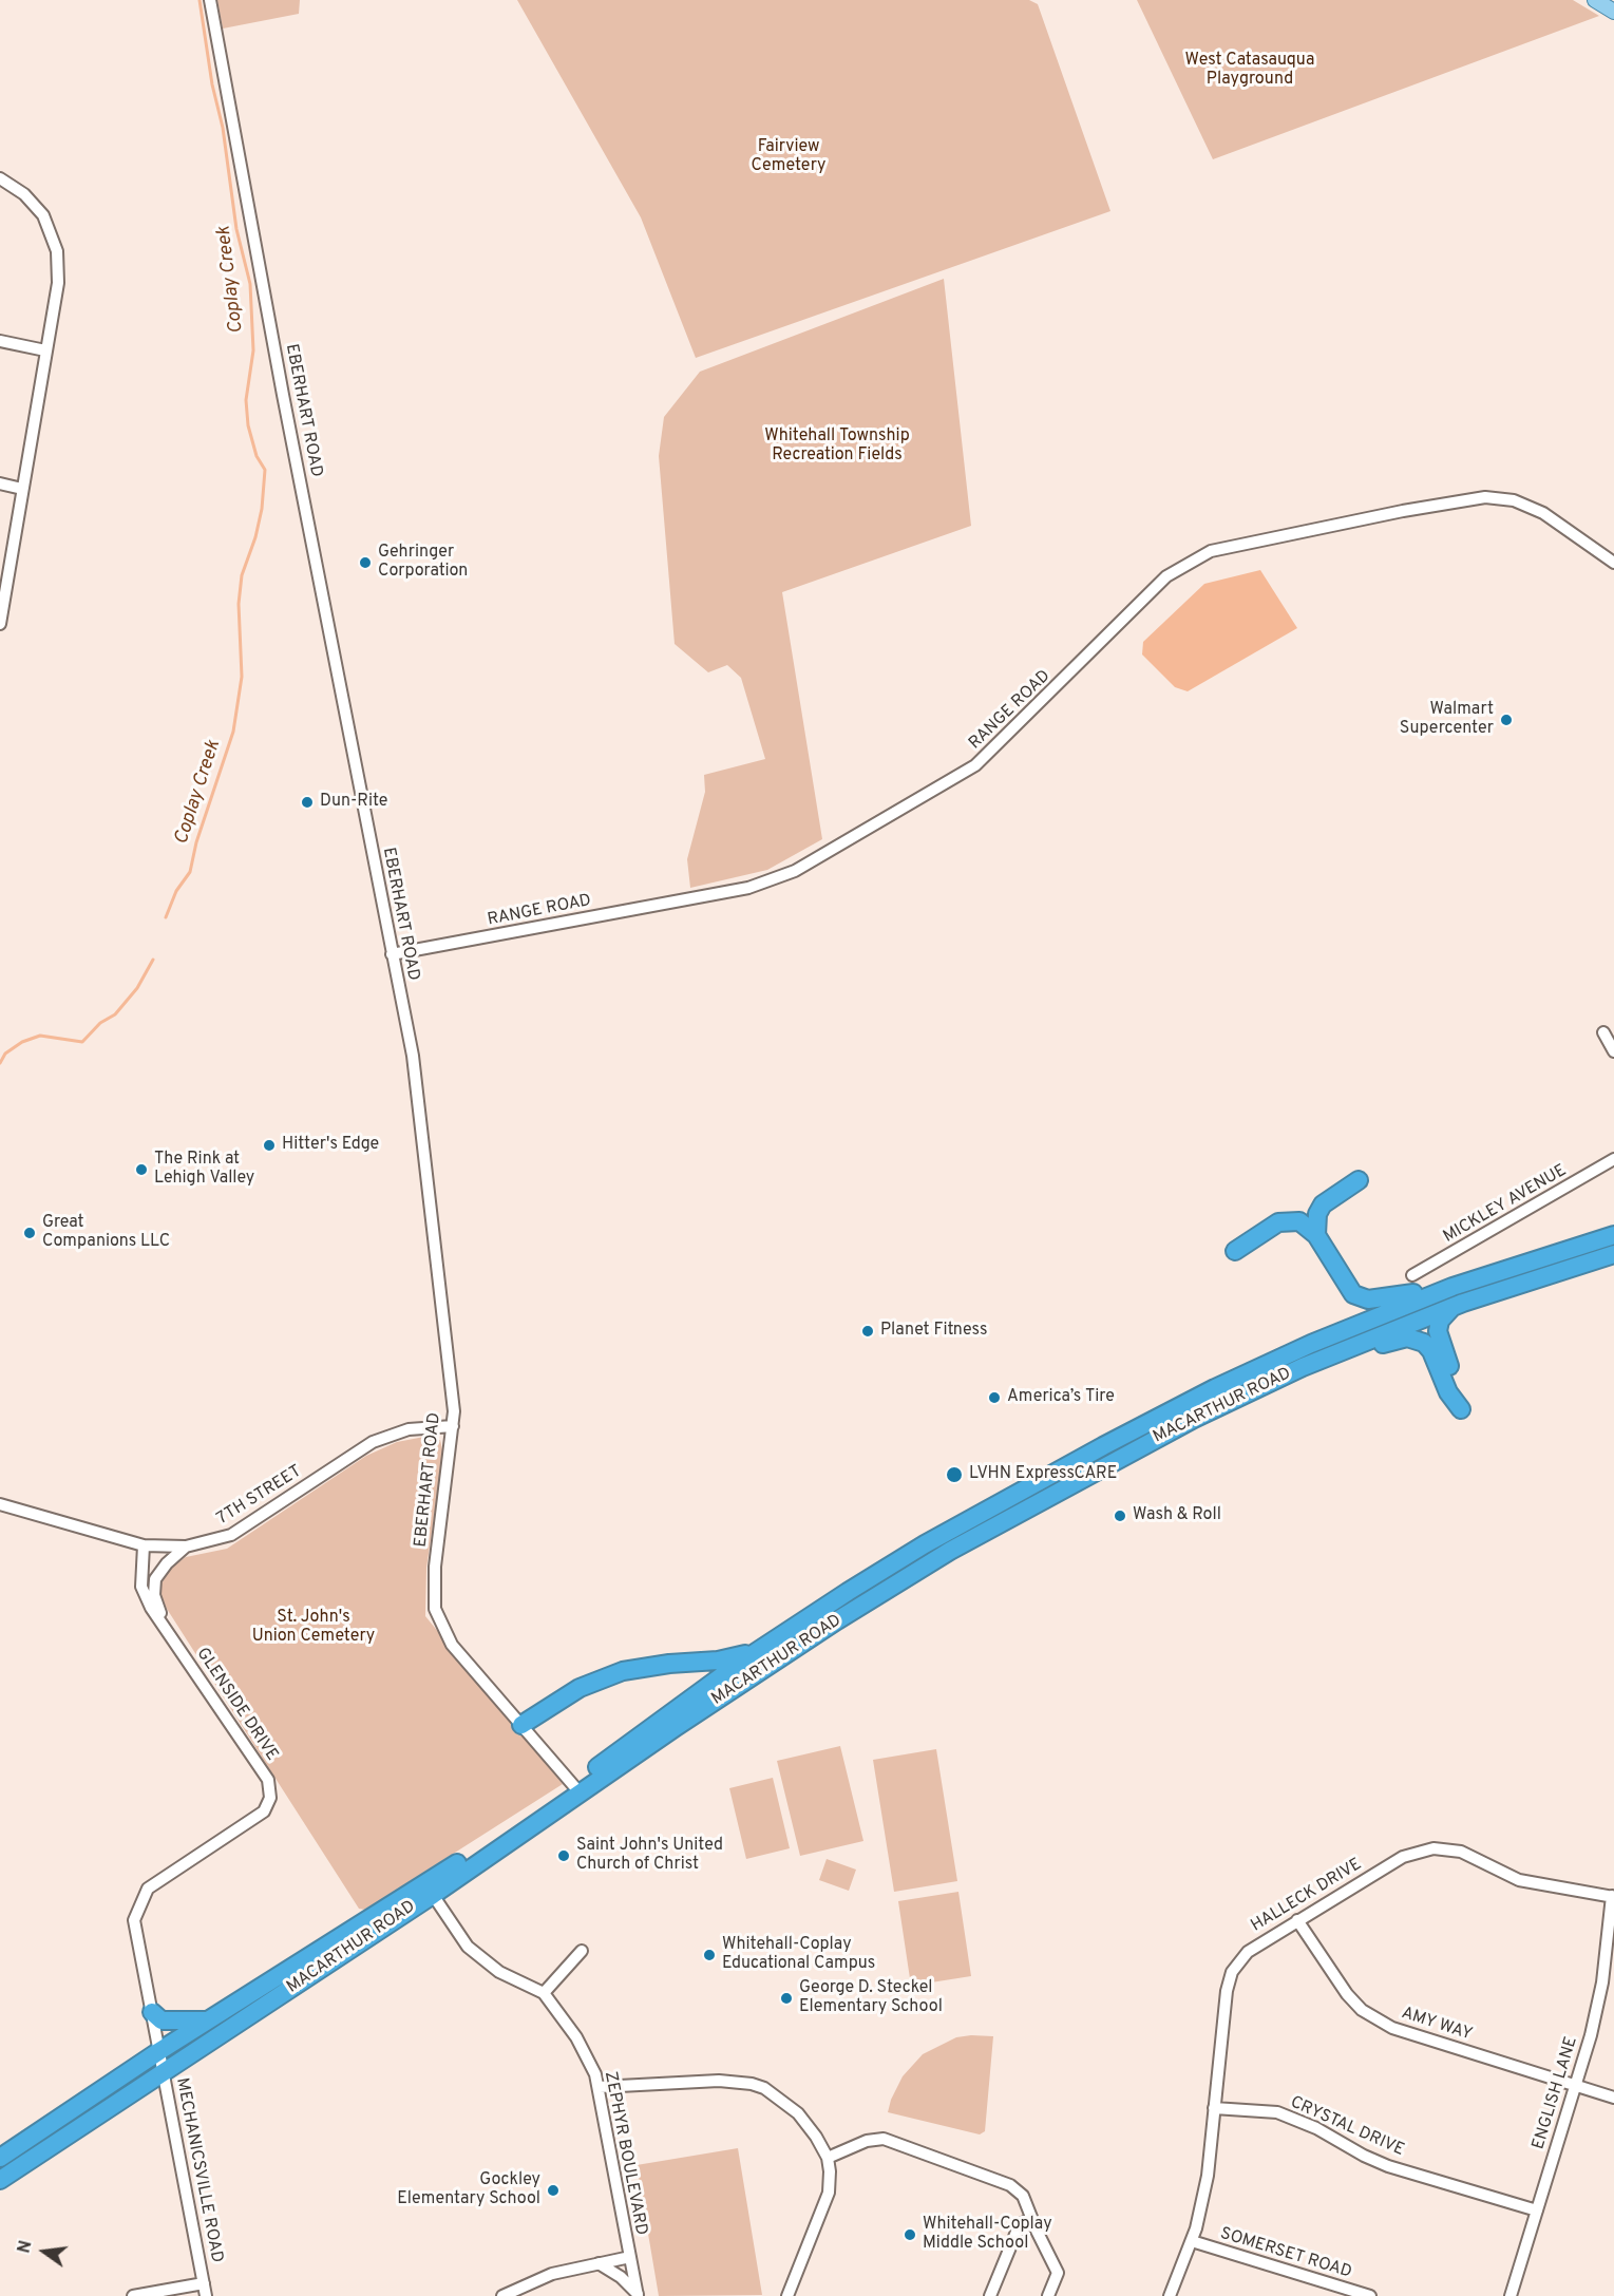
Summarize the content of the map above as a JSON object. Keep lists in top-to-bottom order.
{
  "streets": {
    "highway": ["MACARTHUR ROAD"],
    "street": [
      "EBERHART ROAD",
      "RANGE ROAD",
      "MICKLEY AVENUE",
      "7TH STREET",
      "GLENSIDE DRIVE",
      "HALLECK DRIVE",
      "AMY WAY",
      "ENGLISH LANE",
      "CRYSTAL DRIVE",
      "ZEPHYR BOULEVARD",
      "MECHANICSVILLE ROAD",
      "SOMERSET ROAD"
    ]
  },
  "crossings": [
    ["EBERHART ROAD", "RANGE ROAD"],
    ["EBERHART ROAD", "MACARTHUR ROAD"],
    ["EBERHART ROAD", "7TH STREET"],
    ["MACARTHUR ROAD", "GLENSIDE DRIVE"],
    ["MACARTHUR ROAD", "ZEPHYR BOULEVARD"],
    ["MACARTHUR ROAD", "MECHANICSVILLE ROAD"],
    ["7TH STREET", "GLENSIDE DRIVE"],
    ["GLENSIDE DRIVE", "MECHANICSVILLE ROAD"],
    ["HALLECK DRIVE", "AMY WAY"],
    ["HALLECK DRIVE", "ENGLISH LANE"],
    ["HALLECK DRIVE", "CRYSTAL DRIVE"],
    ["HALLECK DRIVE", "SOMERSET ROAD"],
    ["AMY WAY", "ENGLISH LANE"],
    ["ENGLISH LANE", "CRYSTAL DRIVE"]
  ],
  "water": ["Coplay Creek"],
  "parks": [
    "West Catasauqua Playground",
    "Fairview Cemetery",
    "Whitehall Township Recreation Fields",
    "St. John's Union Cemetery"
  ],
  "places": [
    "Gehringer Corporation",
    "Walmart Supercenter",
    "Dun-Rite",
    "Hitter's Edge",
    "The Rink at Lehigh Valley",
    "Great Companions LLC",
    "Planet Fitness",
    "America’s Tire",
    "LVHN ExpressCARE",
    "Wash & Roll",
    "Saint John's United Church of Christ",
    "Whitehall-Coplay Educational Campus",
    "George D. Steckel Elementary School",
    "Gockley Elementary School",
    "Whitehall-Coplay Middle School"
  ],
  "north": "left"
}
